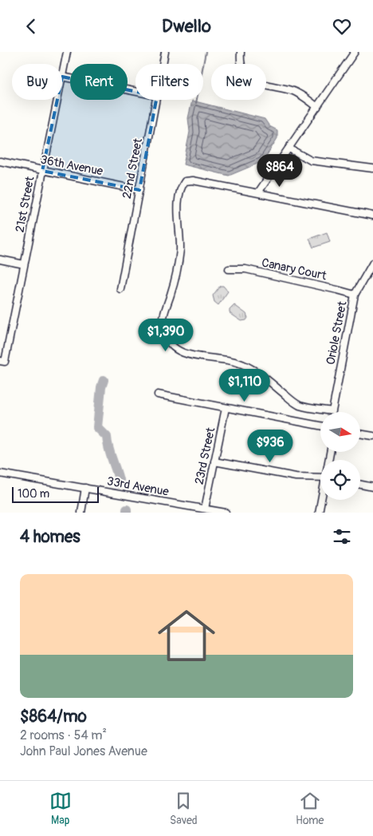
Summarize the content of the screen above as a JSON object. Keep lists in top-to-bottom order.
{
  "streets": {
    "street": [
      "36th Avenue",
      "22nd Street",
      "21st Street",
      "Canary Court",
      "Oriole Street",
      "23rd Street",
      "33rd Avenue"
    ]
  },
  "crossings": [
    ["36th Avenue", "22nd Street"],
    ["36th Avenue", "21st Street"],
    ["Canary Court", "Oriole Street"],
    ["23rd Street", "33rd Avenue"]
  ],
  "scale_bar": "100 m",
  "north": "right",
  "page": {
    "header": "Dwello",
    "chip": [
      "Buy",
      "Rent",
      "Filters",
      "New"
    ],
    "price": [
      "$864",
      "$1,390",
      "$1,110",
      "$936"
    ],
    "scale": "100 m",
    "heading": "4 homes",
    "list": [
      {
        "name": "$864/mo",
        "note": "2 rooms · 54 m² · John Paul Jones Avenue"
      }
    ],
    "tabs": ["Map", "Saved", "Home"]
  }
}
